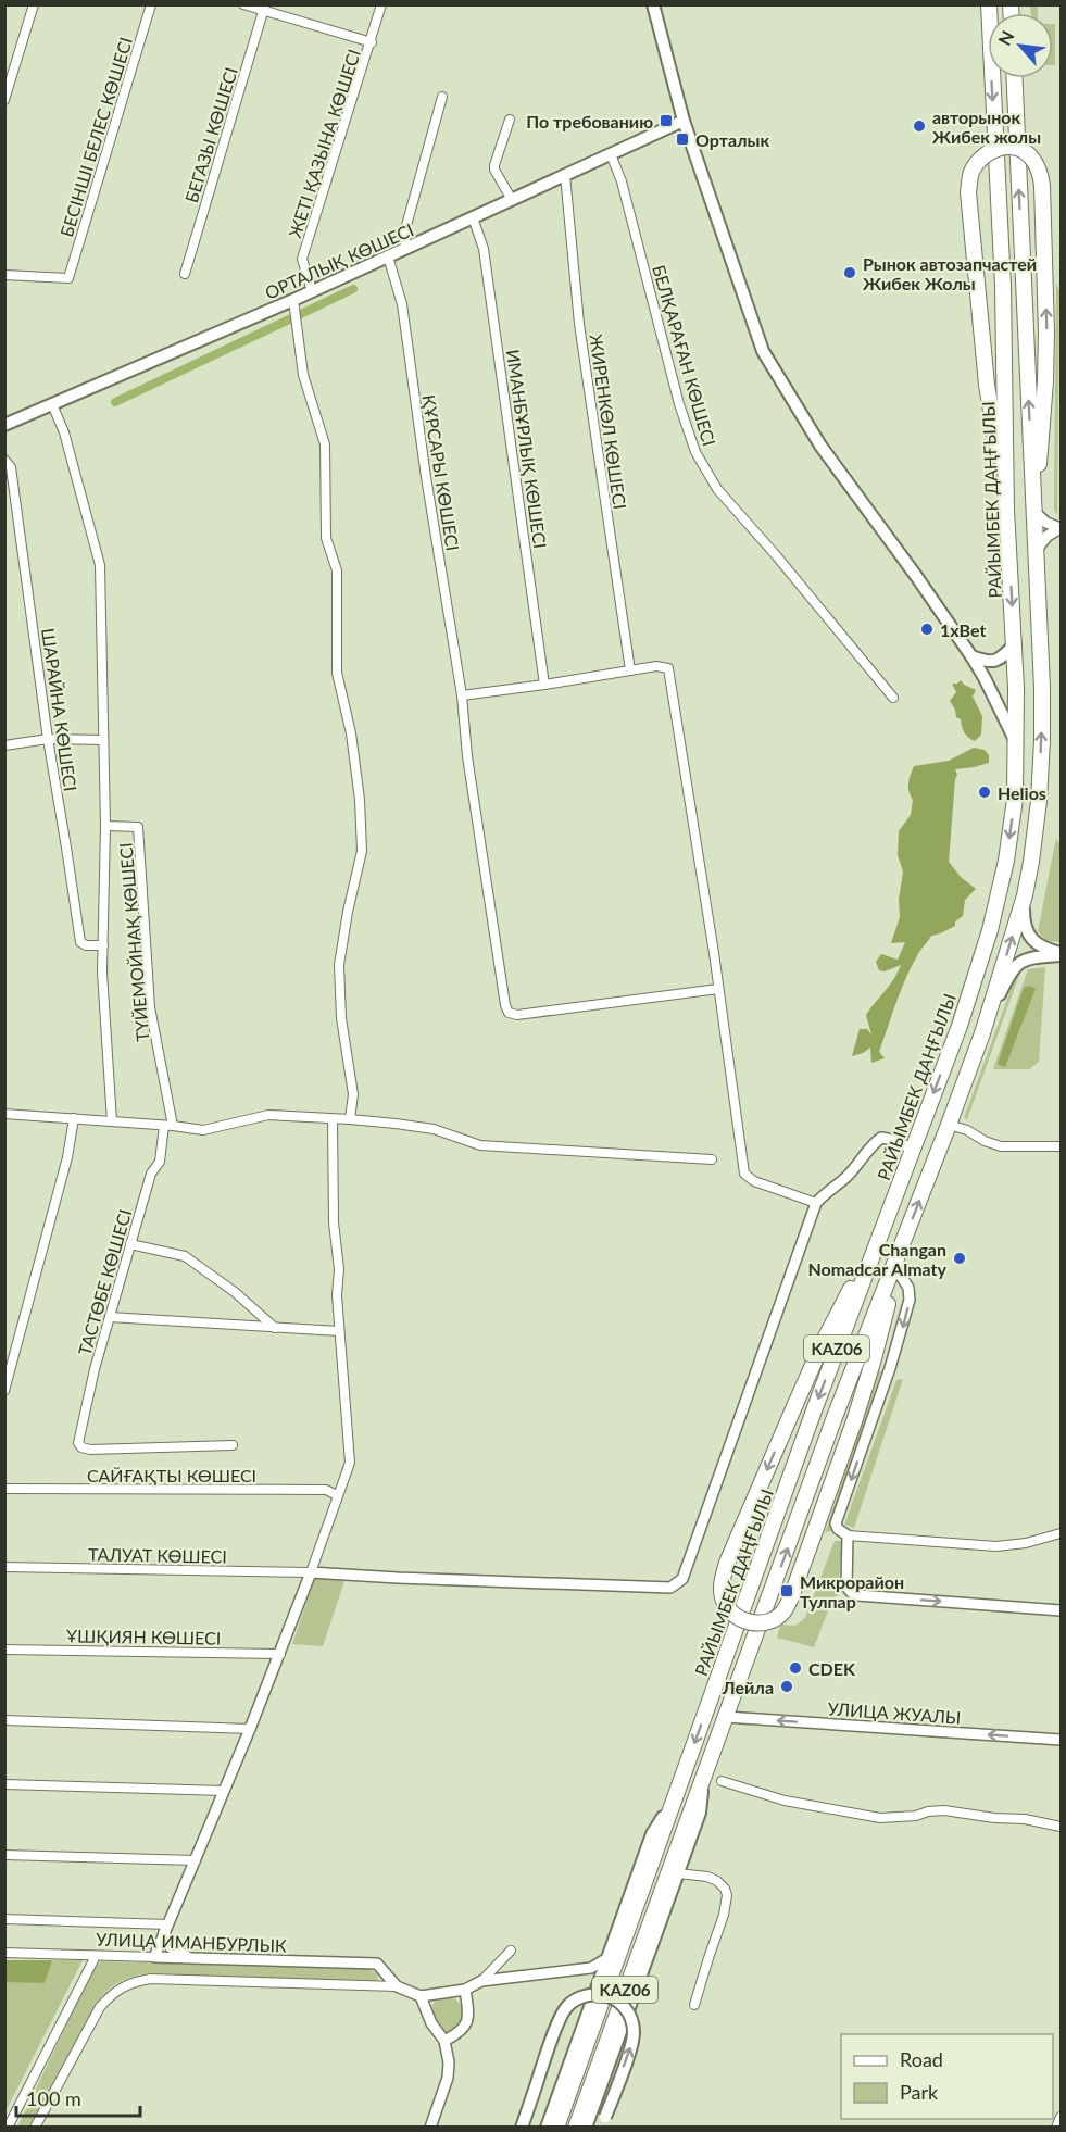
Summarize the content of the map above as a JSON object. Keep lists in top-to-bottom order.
{
  "streets": {
    "highway": ["РАЙЫМБЕК ДАҢҒЫЛЫ", "KАZ06"],
    "main road": ["ОРТАЛЫҚ КӨШЕСІ"],
    "street": [
      "БЕГАЗЫ КӨШЕСІ",
      "БЕСІНШІ БЕЛЕС КӨШЕСІ",
      "ЖЕТІ ҚАЗЫНА КӨШЕСІ",
      "БЕЛҚАРАҒАН КӨШЕСІ",
      "ЖИРЕНКӨЛ КӨШЕСІ",
      "ИМАНБҰРЛЫҚ КӨШЕСІ",
      "ҚҰРСАРЫ КӨШЕСІ",
      "ШАРАЙНА КӨШЕСІ",
      "ТҮЙЕМОЙНАҚ КӨШЕСІ",
      "ТАСТӨБЕ КӨШЕСІ",
      "САЙҒАҚТЫ КӨШЕСІ",
      "ТАЛУАТ КӨШЕСІ",
      "ҰШҚИЯН КӨШЕСІ",
      "УЛИЦА ЖУАЛЫ",
      "УЛИЦА ИМАНБУРЛЫК"
    ]
  },
  "crossings": [
    ["ЖЕТІ ҚАЗЫНА КӨШЕСІ", "ОРТАЛЫҚ КӨШЕСІ"],
    ["ОРТАЛЫҚ КӨШЕСІ", "БЕЛҚАРАҒАН КӨШЕСІ"],
    ["ОРТАЛЫҚ КӨШЕСІ", "ЖИРЕНКӨЛ КӨШЕСІ"],
    ["ОРТАЛЫҚ КӨШЕСІ", "ИМАНБҰРЛЫҚ КӨШЕСІ"],
    ["ОРТАЛЫҚ КӨШЕСІ", "ҚҰРСАРЫ КӨШЕСІ"],
    ["ОРТАЛЫҚ КӨШЕСІ", "ТҮЙЕМОЙНАҚ КӨШЕСІ"],
    ["ШАРАЙНА КӨШЕСІ", "ТҮЙЕМОЙНАҚ КӨШЕСІ"],
    ["ТҮЙЕМОЙНАҚ КӨШЕСІ", "ТАСТӨБЕ КӨШЕСІ"],
    ["KАZ06", "УЛИЦА ЖУАЛЫ"]
  ],
  "places": {
    "transit": ["По требованию", "Орталык", "Микрорайон Тулпар"],
    "other": [
      "авторынок Жибек жолы",
      "Рынок автозапчастей Жибек Жолы",
      "1xBet",
      "Helios",
      "Changan Nomadcar Almaty",
      "CDEK",
      "Лейла"
    ]
  },
  "legend": ["Road", "Park"],
  "scale_bar": "100 m",
  "north": "top left"
}
